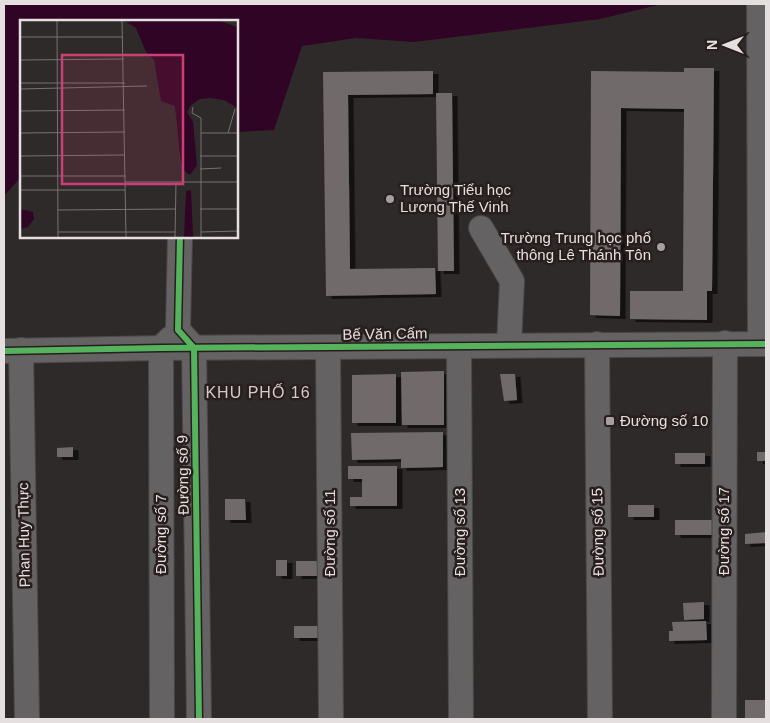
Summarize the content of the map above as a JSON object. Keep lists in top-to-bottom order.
{
  "streets": {
    "street": [
      "Bế Văn Cấm",
      "Đường số 9",
      "Đường số 17",
      "Đường số 13",
      "Đường số 15",
      "Đường số 11",
      "Đường số 7",
      "Phan Huy Thực"
    ]
  },
  "crossings": [
    ["Bế Văn Cấm", "Đường số 9"],
    ["Bế Văn Cấm", "Đường số 17"],
    ["Bế Văn Cấm", "Đường số 13"],
    ["Bế Văn Cấm", "Đường số 15"],
    ["Bế Văn Cấm", "Đường số 11"],
    ["Bế Văn Cấm", "Đường số 7"],
    ["Bế Văn Cấm", "Phan Huy Thực"]
  ],
  "districts": ["KHU PHỐ 16"],
  "places": {
    "other": ["Trường Tiểu học Lương Thế Vinh", "Trường Trung học phổ thông Lê Thánh Tôn"],
    "transit": ["Đường số 10"]
  },
  "north": "left"
}
